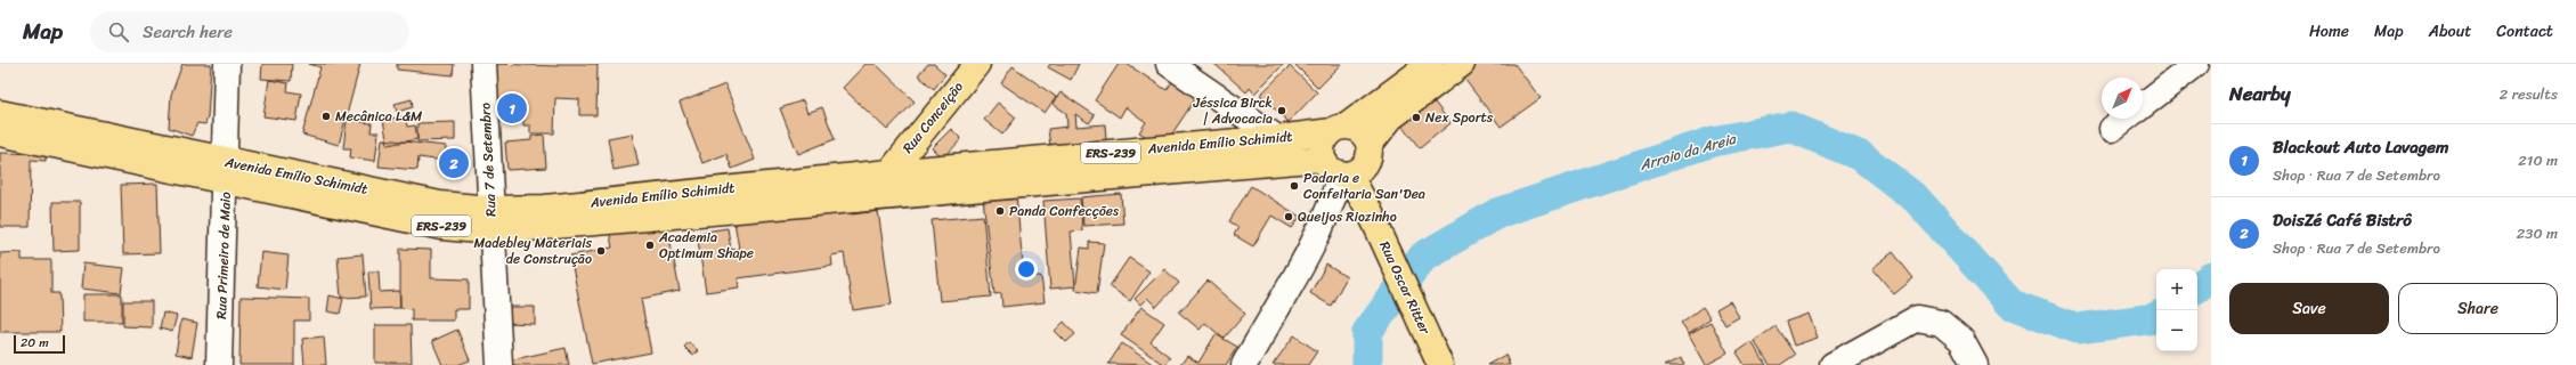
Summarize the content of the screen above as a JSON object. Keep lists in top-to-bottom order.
{
  "streets": {
    "main road": [
      "Rua Conceição",
      "Avenida Emílio Schimidt",
      "ERS-239",
      "Rua Oscar Ritter"
    ],
    "street": ["Rua 7 de Setembro", "Rua Primeiro de Maio"]
  },
  "crossings": [
    ["Rua Conceição", "Avenida Emílio Schimidt"],
    ["Avenida Emílio Schimidt", "ERS-239"],
    ["Avenida Emílio Schimidt", "Rua 7 de Setembro"],
    ["Avenida Emílio Schimidt", "Rua Primeiro de Maio"],
    ["Avenida Emílio Schimidt", "Rua Oscar Ritter"]
  ],
  "water": ["Arroio da Areia"],
  "places": [
    "Jéssica Birck | Advocacia",
    "Mecânica L&M",
    "Nex Sports",
    "Padaria e Confeitaria San'Dea",
    "Panda Confecções",
    "Queijos Riozinho",
    "Academia Optimum Shape",
    "Madebley Materiais de Construção"
  ],
  "scale_bar": "20 m",
  "north": "top right",
  "page": {
    "header": "Map",
    "search": "Search here",
    "nav": [
      "Home",
      "Map",
      "About",
      "Contact"
    ],
    "heading": ["Nearby", "2 results"],
    "pins": ["1", "2"],
    "list": [
      {
        "mark": "1",
        "name": "Blackout Auto Lavagem",
        "note": "Shop · Rua 7 de Setembro",
        "value": "210 m"
      },
      {
        "mark": "2",
        "name": "DoisZé Café Bistrô",
        "note": "Shop · Rua 7 de Setembro",
        "value": "230 m"
      }
    ],
    "map_buttons": ["+", "−"],
    "buttons": ["Save", "Share"],
    "scale": "20 m"
  }
}
